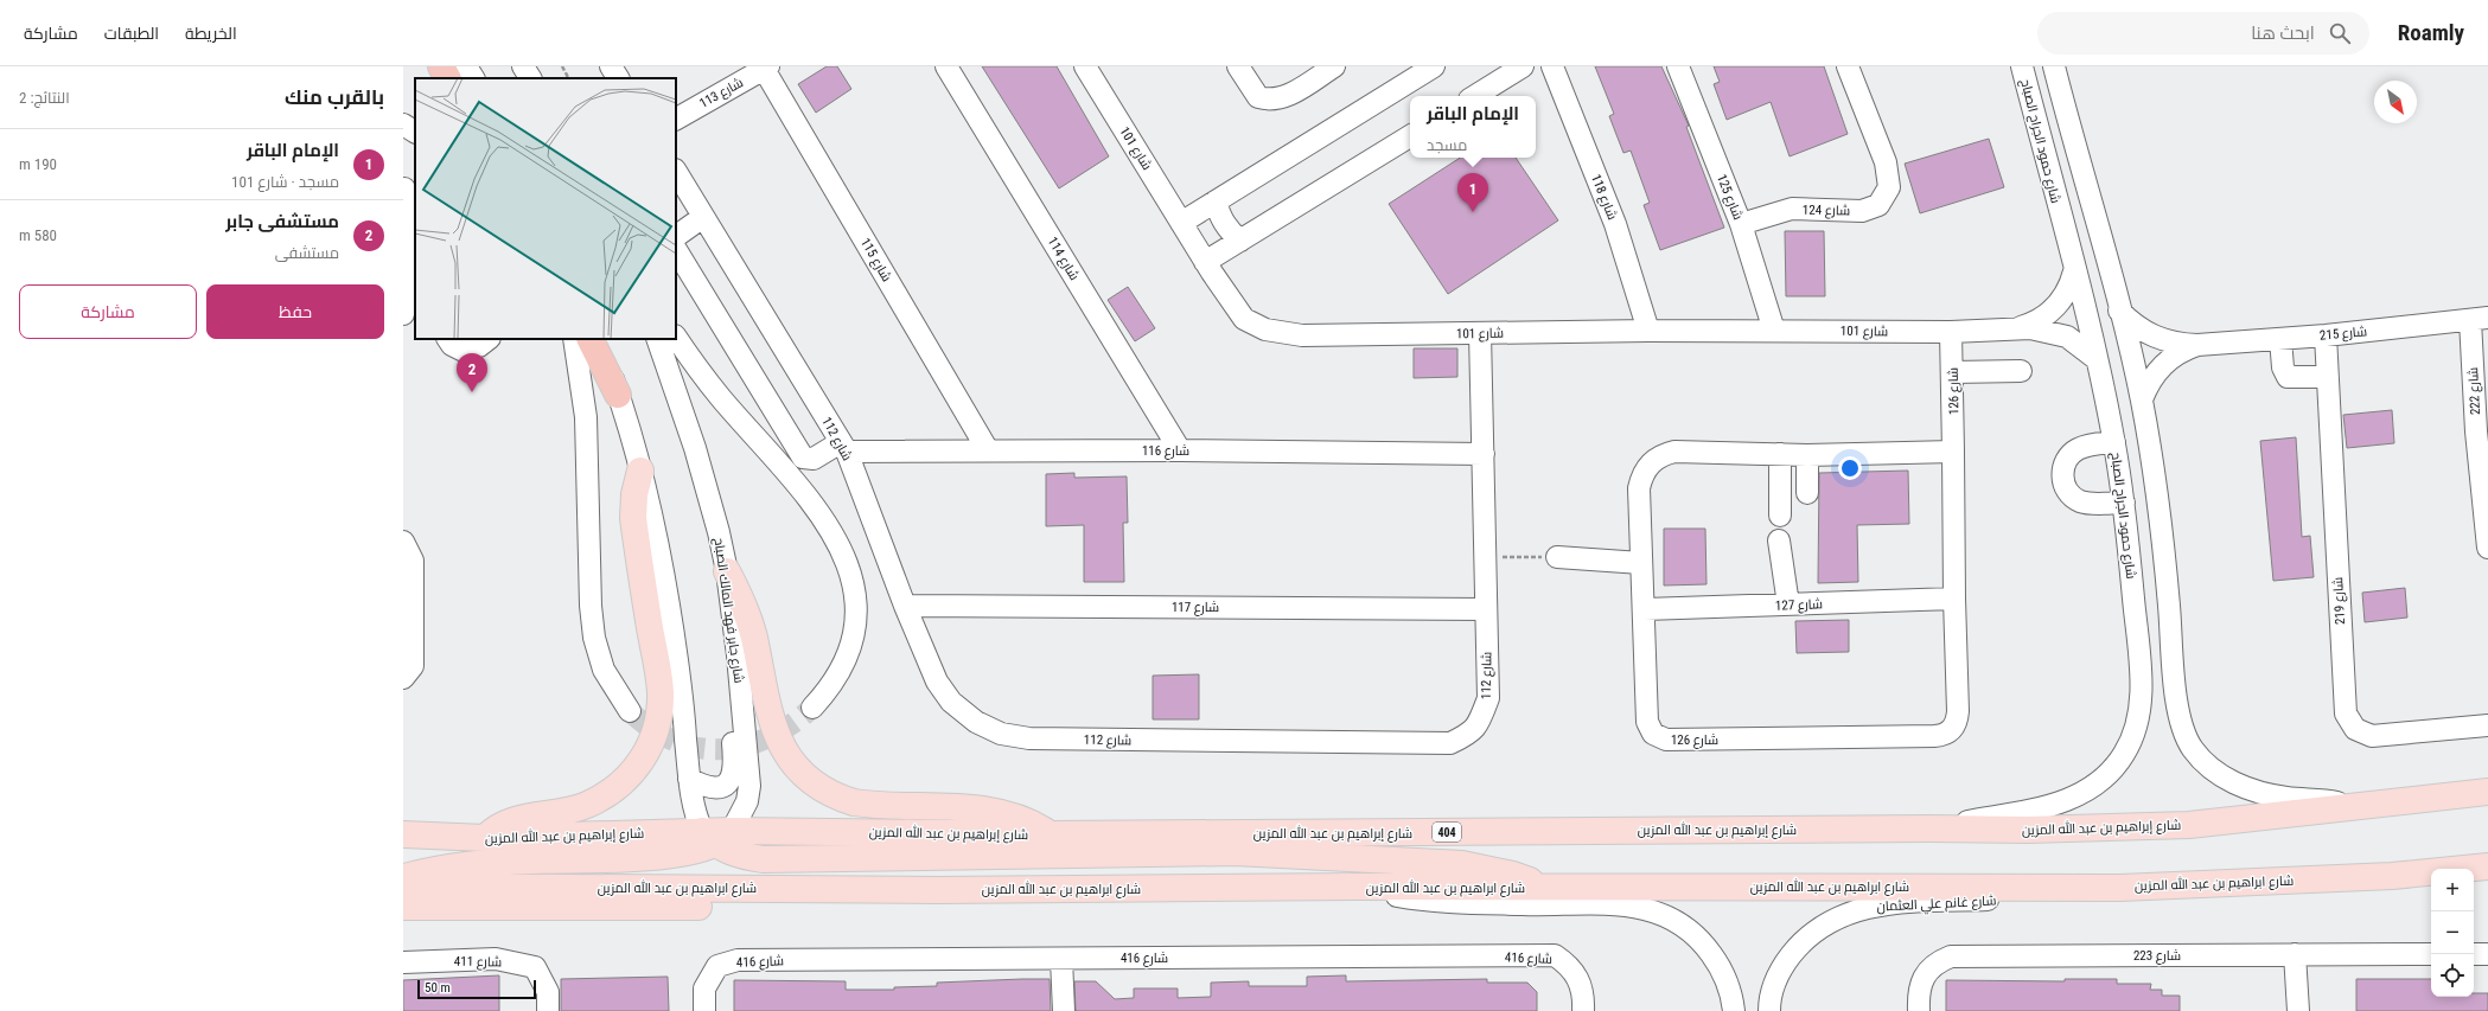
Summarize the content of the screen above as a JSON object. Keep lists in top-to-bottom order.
{
  "streets": {
    "main road": ["شارع إبراهيم بن عبد الله المزين", "404", "شارع ابراهيم بن عبد الله المزين"],
    "street": [
      "شارع 113",
      "شارع حمود الجراح الصباح",
      "شارع 101",
      "شارع 118",
      "شارع 125",
      "شارع 124",
      "شارع 114",
      "شارع 115",
      "شارع 215",
      "شارع 126",
      "شارع 222",
      "شارع 112",
      "شارع 116",
      "شارع 219",
      "شارع 127",
      "شارع 117",
      "شارع جابر فهد المالك الصباح",
      "شارع غانم علي العثمان",
      "شارع 223",
      "شارع 416",
      "شارع 411"
    ]
  },
  "crossings": [
    ["شارع 113", "شارع 115"],
    ["شارع حمود الجراح الصباح", "شارع 101"],
    ["شارع حمود الجراح الصباح", "شارع إبراهيم بن عبد الله المزين"],
    ["شارع 101", "شارع 118"],
    ["شارع 101", "شارع 125"],
    ["شارع 101", "شارع 126"],
    ["شارع 101", "شارع 112"],
    ["شارع 125", "شارع 124"],
    ["شارع 114", "شارع 116"],
    ["شارع 115", "شارع 116"],
    ["شارع 215", "شارع 222"],
    ["شارع 215", "شارع 219"],
    ["شارع 126", "شارع 127"],
    ["شارع 112", "شارع 116"],
    ["شارع 112", "شارع 117"],
    ["شارع جابر فهد المالك الصباح", "شارع إبراهيم بن عبد الله المزين"],
    ["شارع ابراهيم بن عبد الله المزين", "شارع غانم علي العثمان"]
  ],
  "scale_bar": "50 m",
  "north": "bottom right",
  "page": {
    "header": "Roamly",
    "search": "ابحث هنا",
    "nav": ["الخريطة", "الطبقات", "مشاركة"],
    "heading": ["بالقرب منك", "النتائج: 2"],
    "popup": ["الإمام الباقر", "مسجد"],
    "list": [
      {
        "mark": "1",
        "name": "الإمام الباقر",
        "note": "مسجد · شارع 101",
        "value": "190 m"
      },
      {
        "mark": "2",
        "name": "مستشفى جابر",
        "note": "مستشفى",
        "value": "580 m"
      }
    ],
    "pins": ["1", "2"],
    "buttons": ["حفظ", "مشاركة"],
    "map_buttons": ["+", "−"],
    "scale": "50 m"
  }
}
